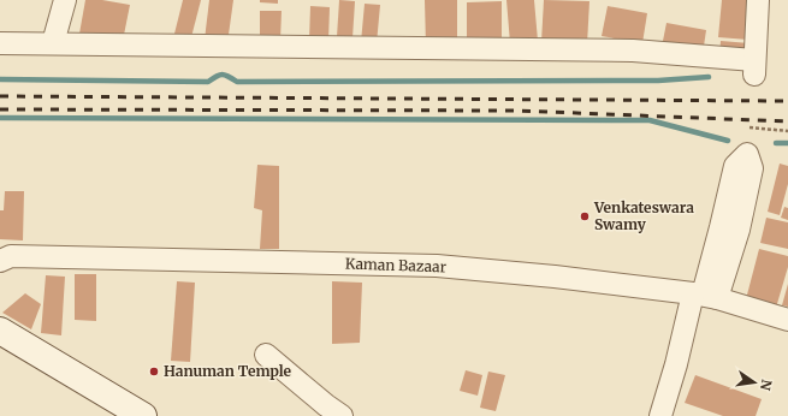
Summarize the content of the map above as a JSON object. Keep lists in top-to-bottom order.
{
  "streets": {
    "street": ["Kaman Bazaar"]
  },
  "places": ["Venkateswara Swamy", "Hanuman Temple"],
  "north": "right"
}
